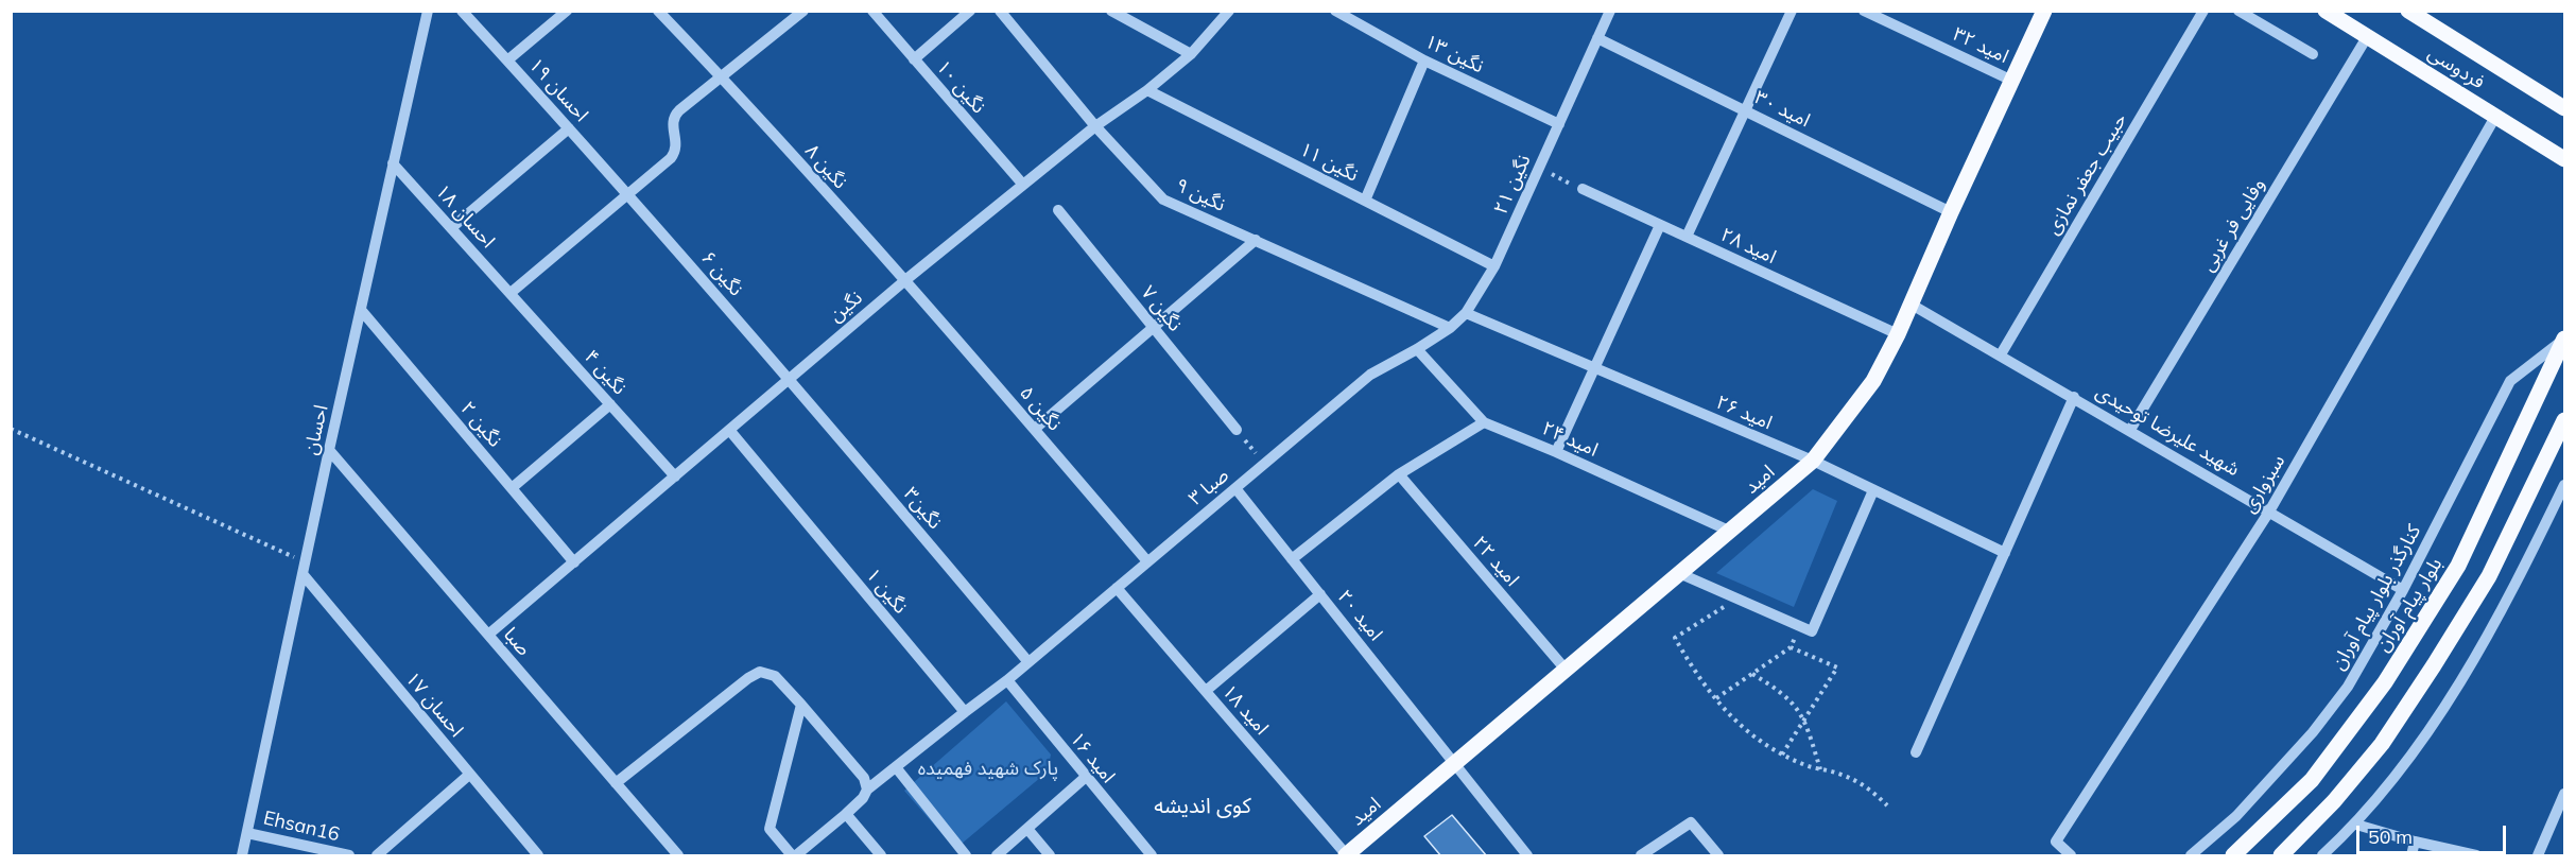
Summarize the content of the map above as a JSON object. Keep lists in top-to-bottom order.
{
  "streets": {
    "main road": ["فردوسی", "امید", "بلوار پیام آوران"],
    "street": [
      "امید ۳۲",
      "نگین ۱۳",
      "نگین ۱۰",
      "احسان ۱۹",
      "امید ۳۰",
      "نگین ۱۱",
      "نگین ۸",
      "حبیب جعفر نمازی",
      "نگین ۲۱",
      "نگین ۹",
      "احسان ۱۸",
      "وفایی فر غربی",
      "امید ۲۸",
      "نگین ۶",
      "نگین",
      "نگین ۷",
      "نگین ۴",
      "نگین ۵",
      "امید ۲۶",
      "نگین ۲",
      "احسان",
      "شهید علیرضا توحیدی",
      "امید ۲۴",
      "سبزواری",
      "صبا ۳",
      "نگین۳",
      "امید ۲۲",
      "نگین ۱",
      "کنارگذر بلوار پیام آوران",
      "امید ۲۰",
      "صبا",
      "احسان ۱۷",
      "امید ۱۸",
      "امید ۱۶",
      "Ehsan16"
    ]
  },
  "crossings": [
    ["امید ۳۲", "امید"],
    ["نگین ۱۳", "نگین ۲۱"],
    ["فردوسی", "وفایی فر غربی"],
    ["فردوسی", "سبزواری"],
    ["نگین ۱۰", "نگین"],
    ["احسان ۱۹", "نگین ۶"],
    ["امید ۳۰", "نگین ۲۱"],
    ["امید ۳۰", "امید"],
    ["نگین ۱۱", "نگین ۲۱"],
    ["نگین ۱۱", "نگین"],
    ["نگین ۸", "نگین"],
    ["نگین ۸", "نگین ۵"],
    ["حبیب جعفر نمازی", "شهید علیرضا توحیدی"],
    ["نگین ۲۱", "نگین ۹"],
    ["نگین ۲۱", "امید ۲۶"],
    ["نگین ۲۱", "امید ۲۴"],
    ["نگین ۲۱", "صبا ۳"],
    ["نگین ۹", "نگین"],
    ["احسان ۱۸", "نگین ۴"],
    ["احسان ۱۸", "احسان"],
    ["وفایی فر غربی", "شهید علیرضا توحیدی"],
    ["امید ۲۸", "امید"],
    ["نگین ۶", "نگین"],
    ["نگین ۶", "نگین۳"],
    ["نگین", "نگین ۴"],
    ["نگین", "نگین ۵"],
    ["نگین", "نگین ۲"],
    ["نگین", "نگین۳"],
    ["نگین", "نگین ۱"],
    ["نگین", "صبا"],
    ["نگین ۵", "صبا ۳"],
    ["امید ۲۶", "امید"],
    ["نگین ۲", "احسان"],
    ["احسان", "صبا"],
    ["احسان", "احسان ۱۷"],
    ["احسان", "Ehsan16"],
    ["شهید علیرضا توحیدی", "امید"],
    ["شهید علیرضا توحیدی", "سبزواری"],
    ["شهید علیرضا توحیدی", "کنارگذر بلوار پیام آوران"],
    ["امید ۲۴", "امید"],
    ["امید ۲۴", "صبا ۳"],
    ["امید", "امید ۲۲"],
    ["امید", "امید ۲۰"],
    ["امید", "امید ۱۸"],
    ["صبا ۳", "نگین۳"],
    ["صبا ۳", "امید ۲۰"],
    ["صبا ۳", "امید ۱۸"],
    ["کنارگذر بلوار پیام آوران", "بلوار پیام آوران"]
  ],
  "districts": ["کوی اندیشه"],
  "parks": ["پارک شهید فهمیده"],
  "scale_bar": "50 m"
}
